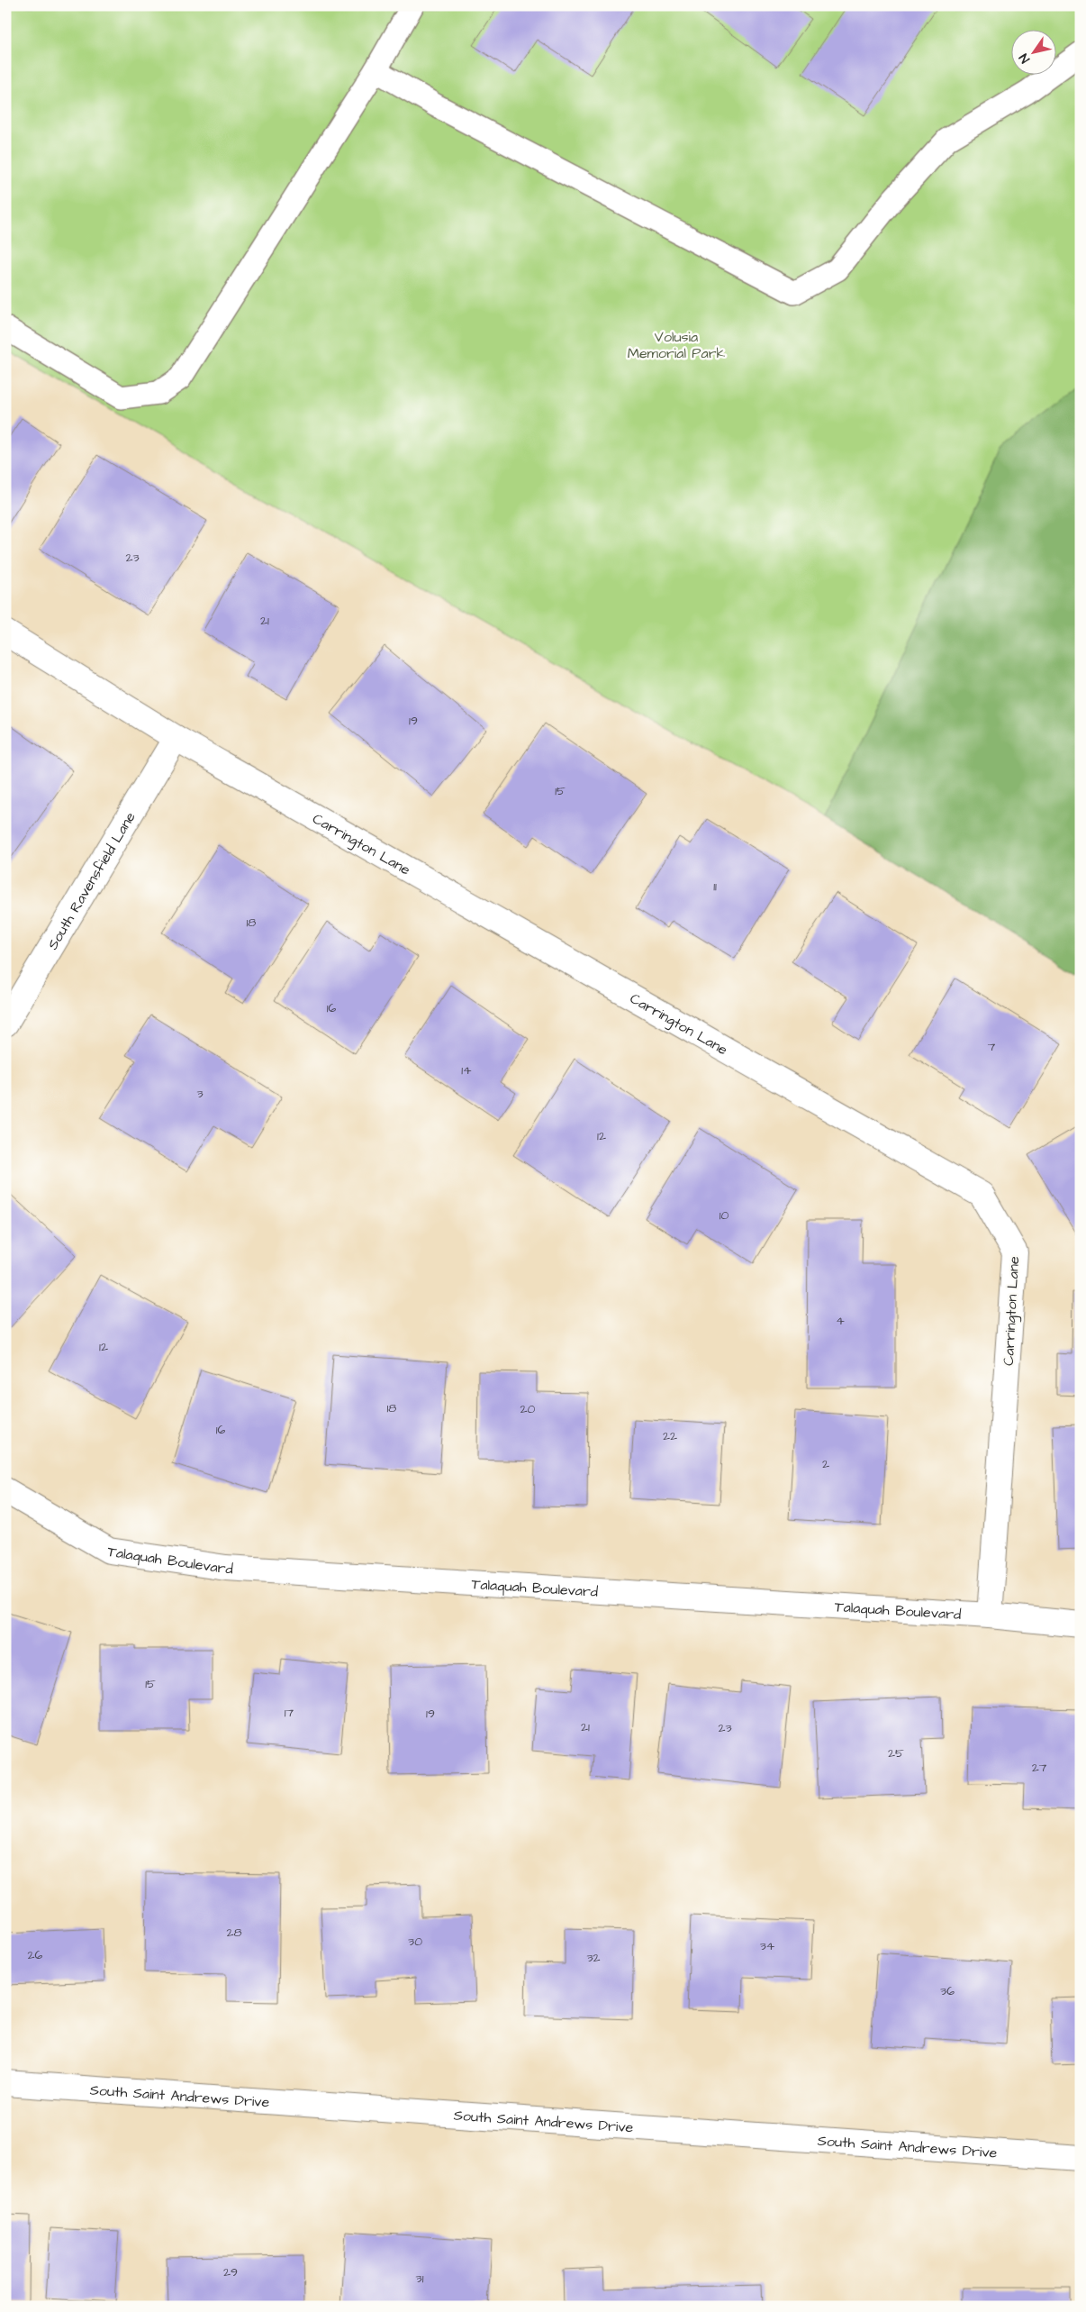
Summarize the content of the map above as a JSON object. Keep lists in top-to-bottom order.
{
  "streets": {
    "street": [
      "Carrington Lane",
      "South Ravensfield Lane",
      "Talaquah Boulevard",
      "South Saint Andrews Drive"
    ]
  },
  "crossings": [
    ["Carrington Lane", "South Ravensfield Lane"],
    ["Carrington Lane", "Talaquah Boulevard"]
  ],
  "parks": ["Volusia Memorial Park"],
  "house_numbers": [
    "23",
    "21",
    "19",
    "15",
    "11",
    "18",
    "16",
    "7",
    "14",
    "3",
    "12",
    "10",
    "4",
    "12",
    "18",
    "20",
    "16",
    "22",
    "2",
    "15",
    "17",
    "19",
    "21",
    "23",
    "25",
    "27",
    "28",
    "30",
    "34",
    "26",
    "32",
    "36",
    "29",
    "31"
  ],
  "north": "bottom left"
}
